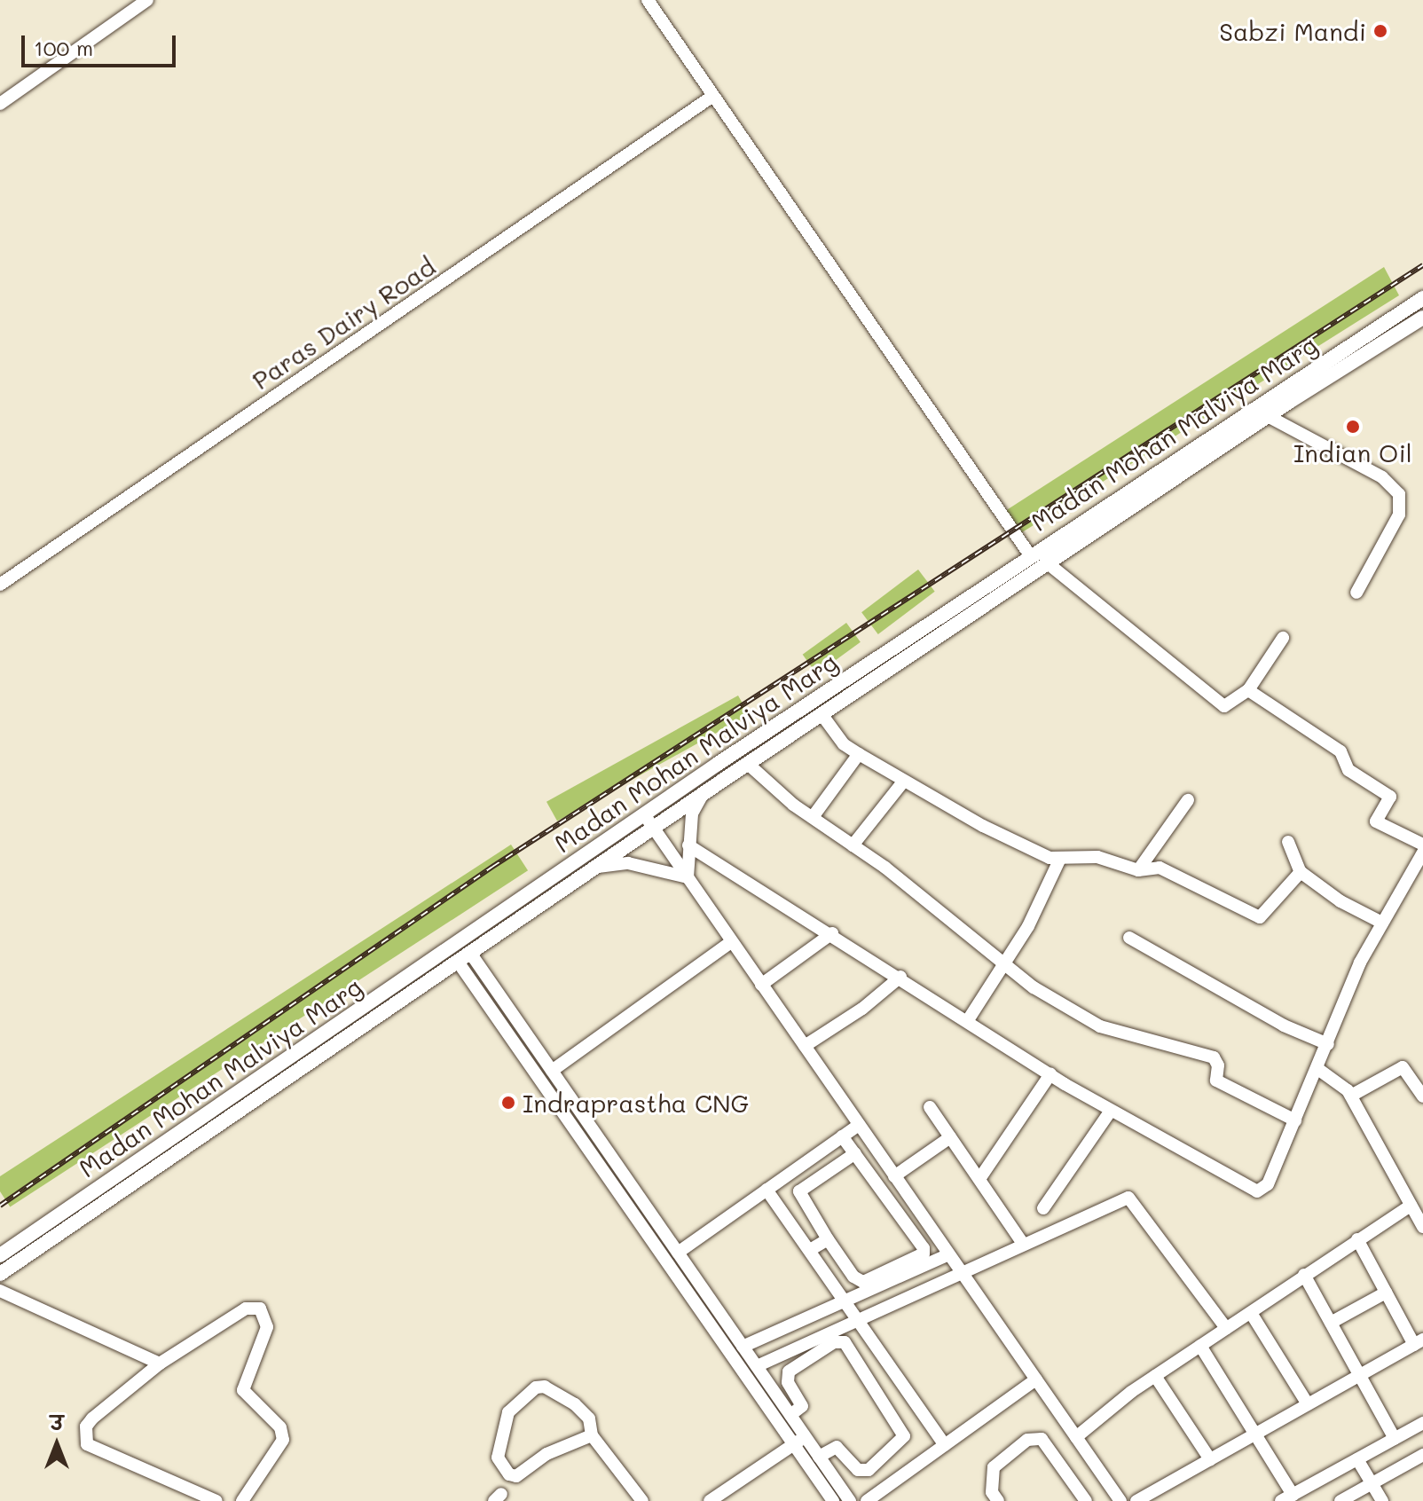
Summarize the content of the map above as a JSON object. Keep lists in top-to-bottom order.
{
  "streets": {
    "main road": ["Madan Mohan Malviya Marg"],
    "street": ["Paras Dairy Road"]
  },
  "places": ["Sabzi Mandi", "Indian Oil", "Indraprastha CNG"],
  "scale_bar": "100 m",
  "north": "top"
}
